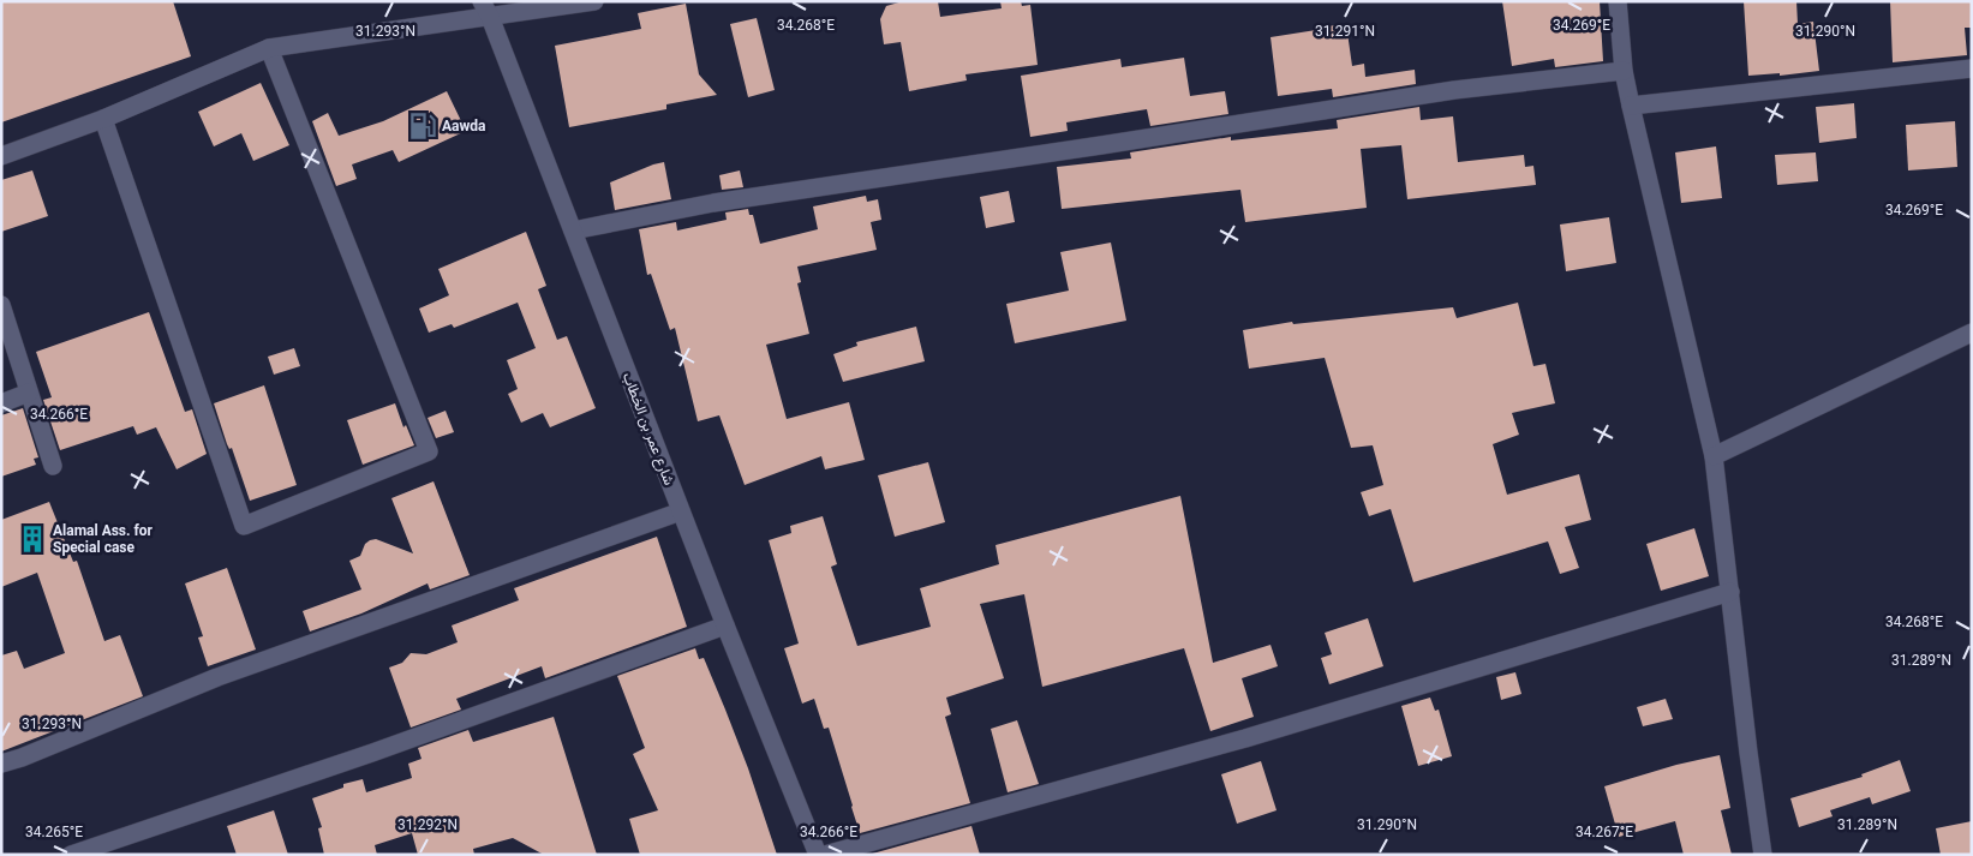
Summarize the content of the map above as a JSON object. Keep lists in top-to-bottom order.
{
  "streets": {
    "street": ["شارع عمر بن الخطاب"]
  },
  "places": {
    "fuel station": ["Aawda"],
    "building": ["Alamal Ass. for Special case"]
  },
  "coordinates": [
    "34.268°E",
    "34.269°E",
    "31.293°N",
    "31.291°N",
    "31.290°N",
    "34.266°E",
    "31.289°N",
    "31.292°N",
    "34.265°E",
    "34.267°E"
  ]
}
